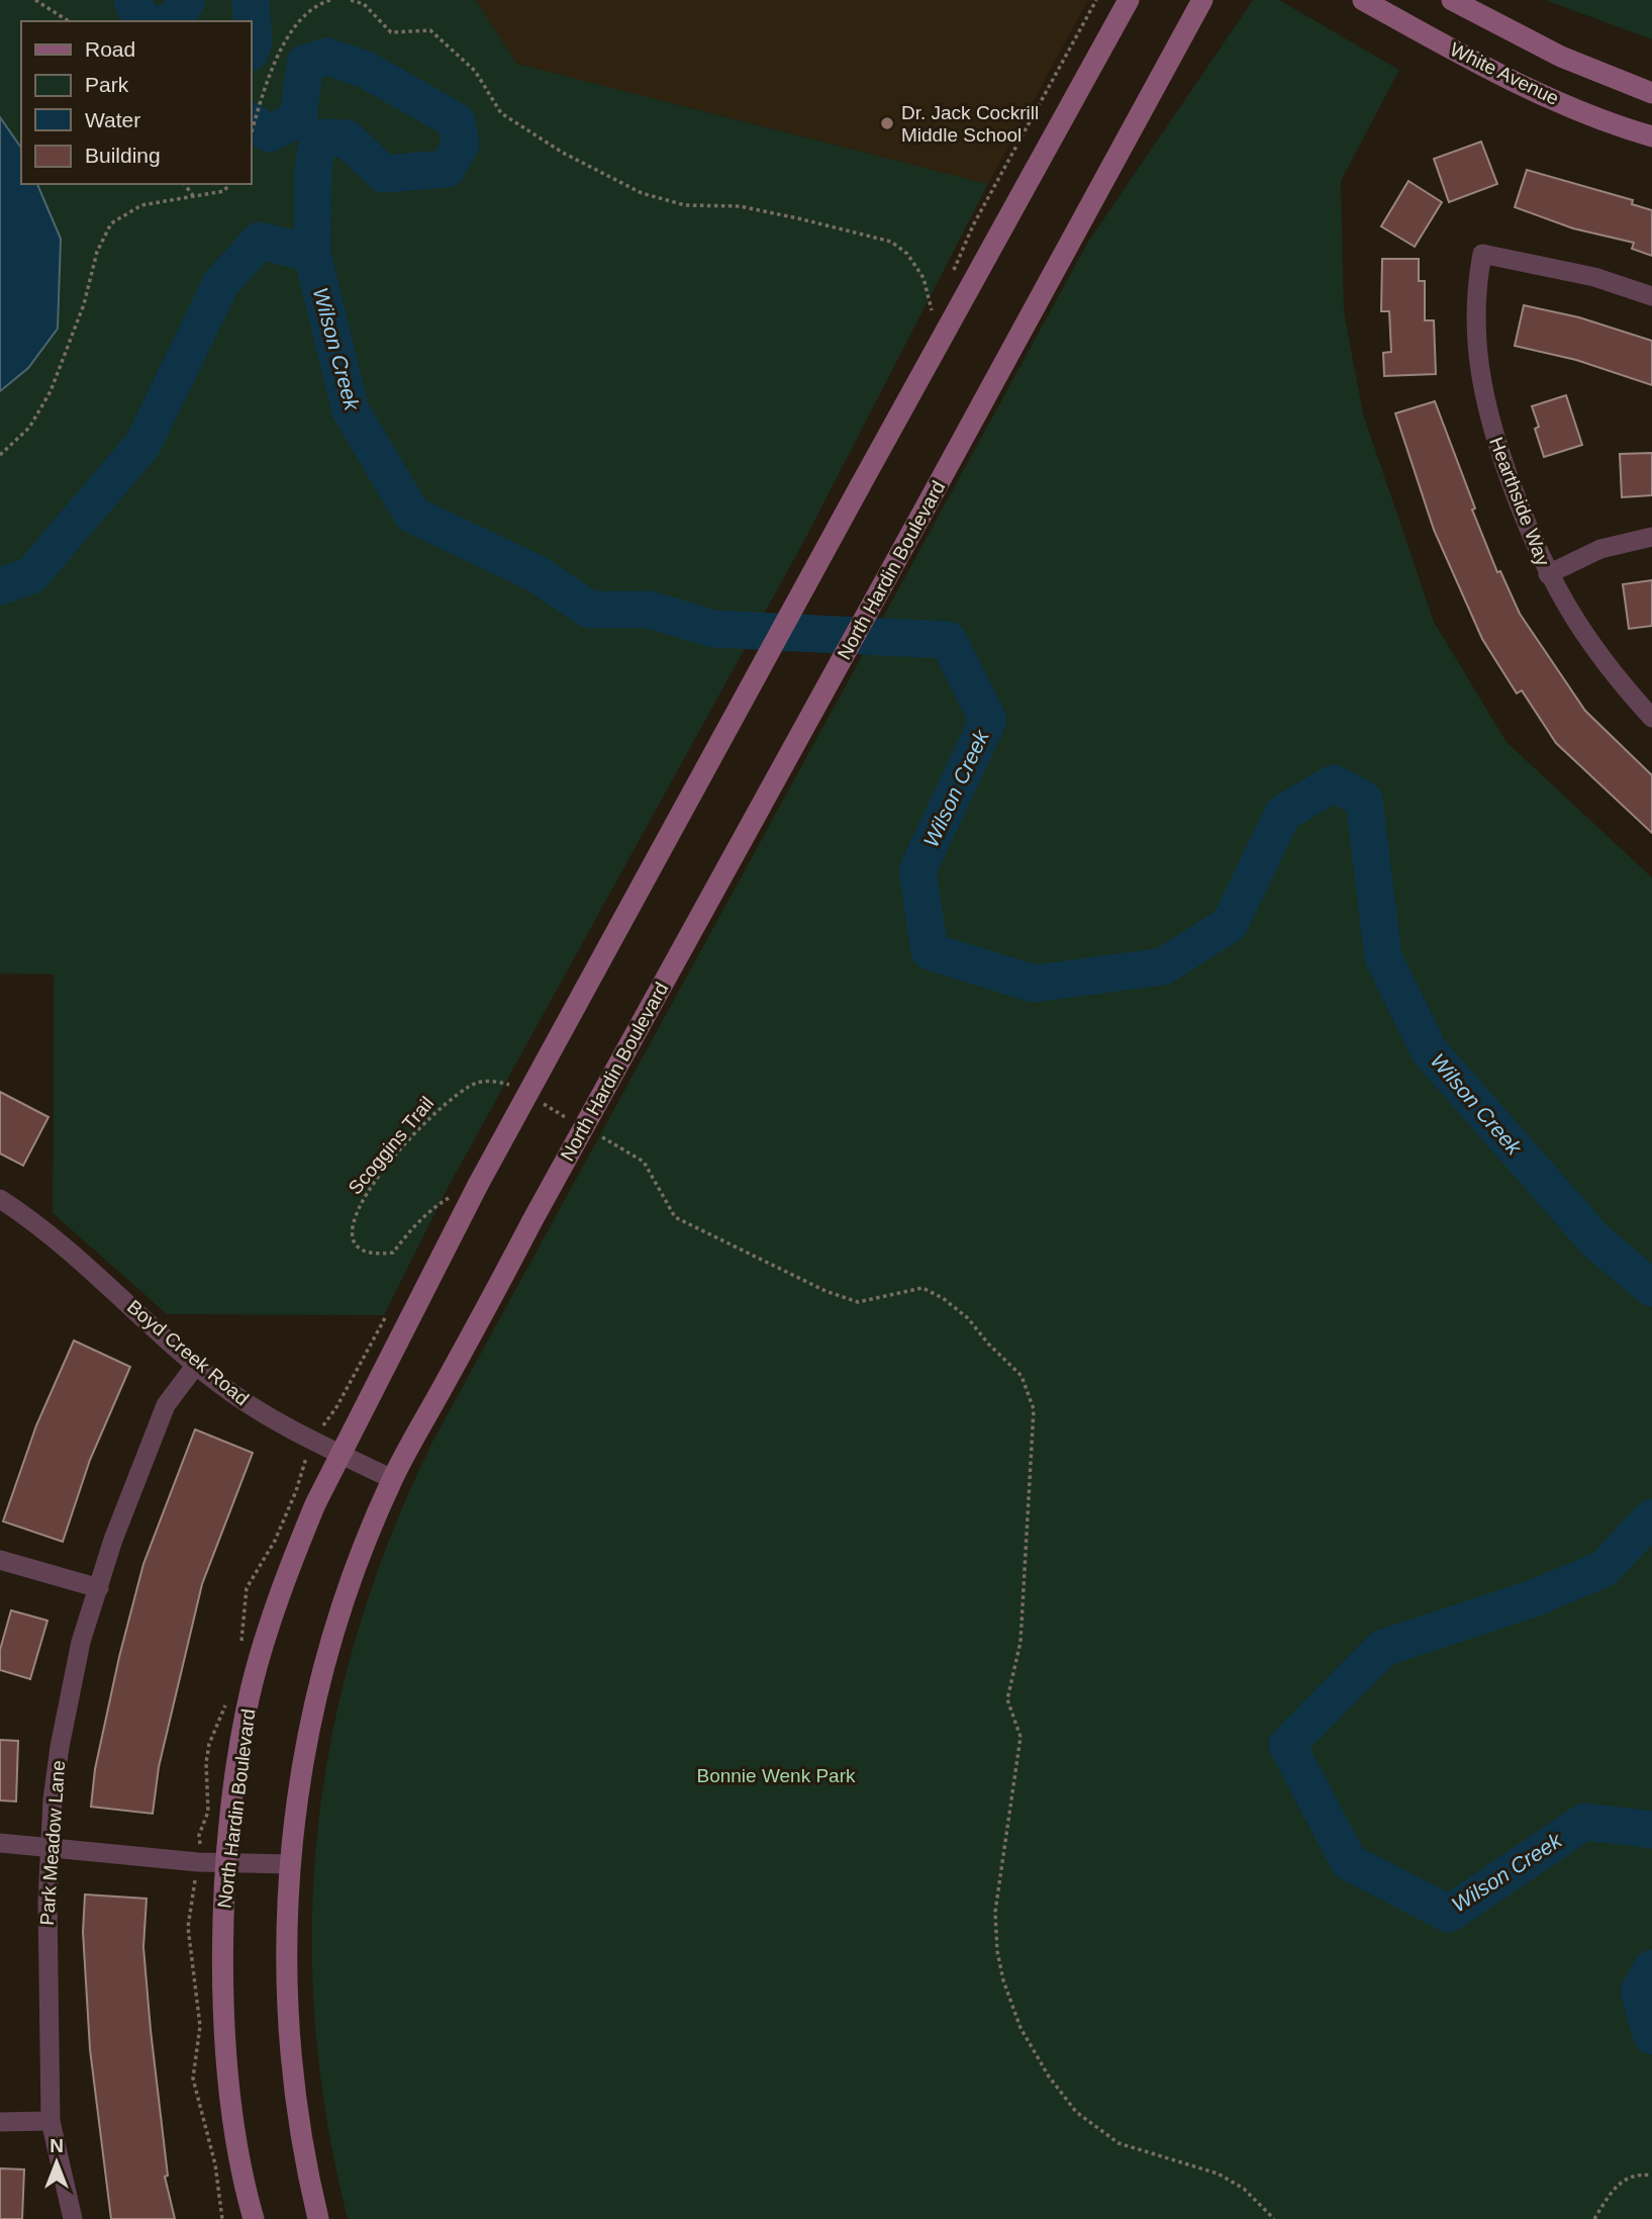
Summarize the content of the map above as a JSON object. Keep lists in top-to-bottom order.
{
  "streets": {
    "main road": ["White Avenue", "North Hardin Boulevard"],
    "street": ["Hearthside Way", "Boyd Creek Road", "Park Meadow Lane"],
    "path": ["Scoggins Trail"]
  },
  "crossings": [
    ["North Hardin Boulevard", "Boyd Creek Road"],
    ["Boyd Creek Road", "Park Meadow Lane"]
  ],
  "water": ["Wilson Creek"],
  "parks": ["Bonnie Wenk Park"],
  "places": ["Dr. Jack Cockrill Middle School"],
  "legend": [
    "Road",
    "Park",
    "Water",
    "Building"
  ],
  "north": "top"
}
